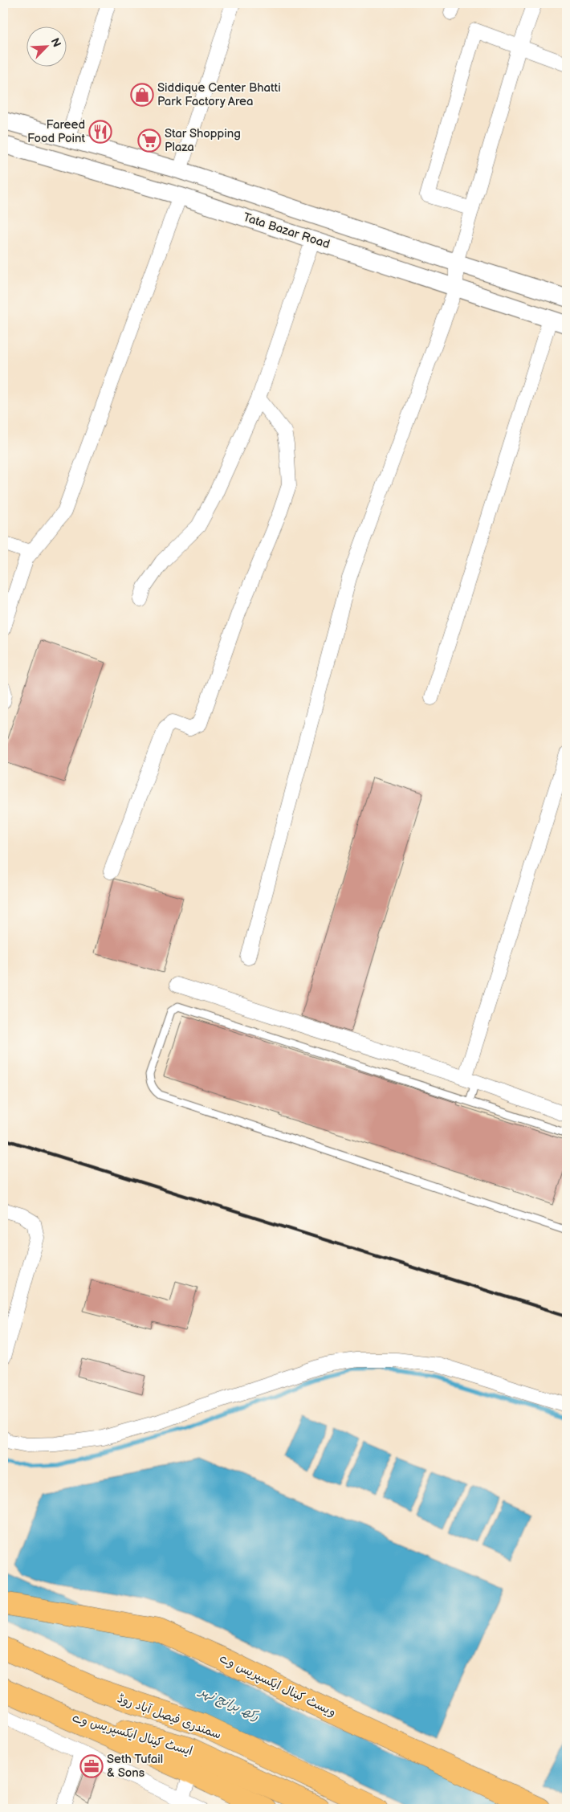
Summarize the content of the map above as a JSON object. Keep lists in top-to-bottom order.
{
  "streets": {
    "main road": ["ویسٹ کینال ایکسپریس وے", "سمندری فیصل آباد روڈ", "ایسٹ کینال ایکسپریس وے"],
    "street": ["Tata Bazar Road"]
  },
  "water": ["رکھ برانچ نہر"],
  "places": {
    "shop": ["Siddique Center Bhatti Park Factory Area"],
    "restaurant": ["Fareed Food Point"],
    "supermarket": ["Star Shopping Plaza"],
    "office": ["Seth Tufail & Sons"]
  },
  "north": "top right"
}
